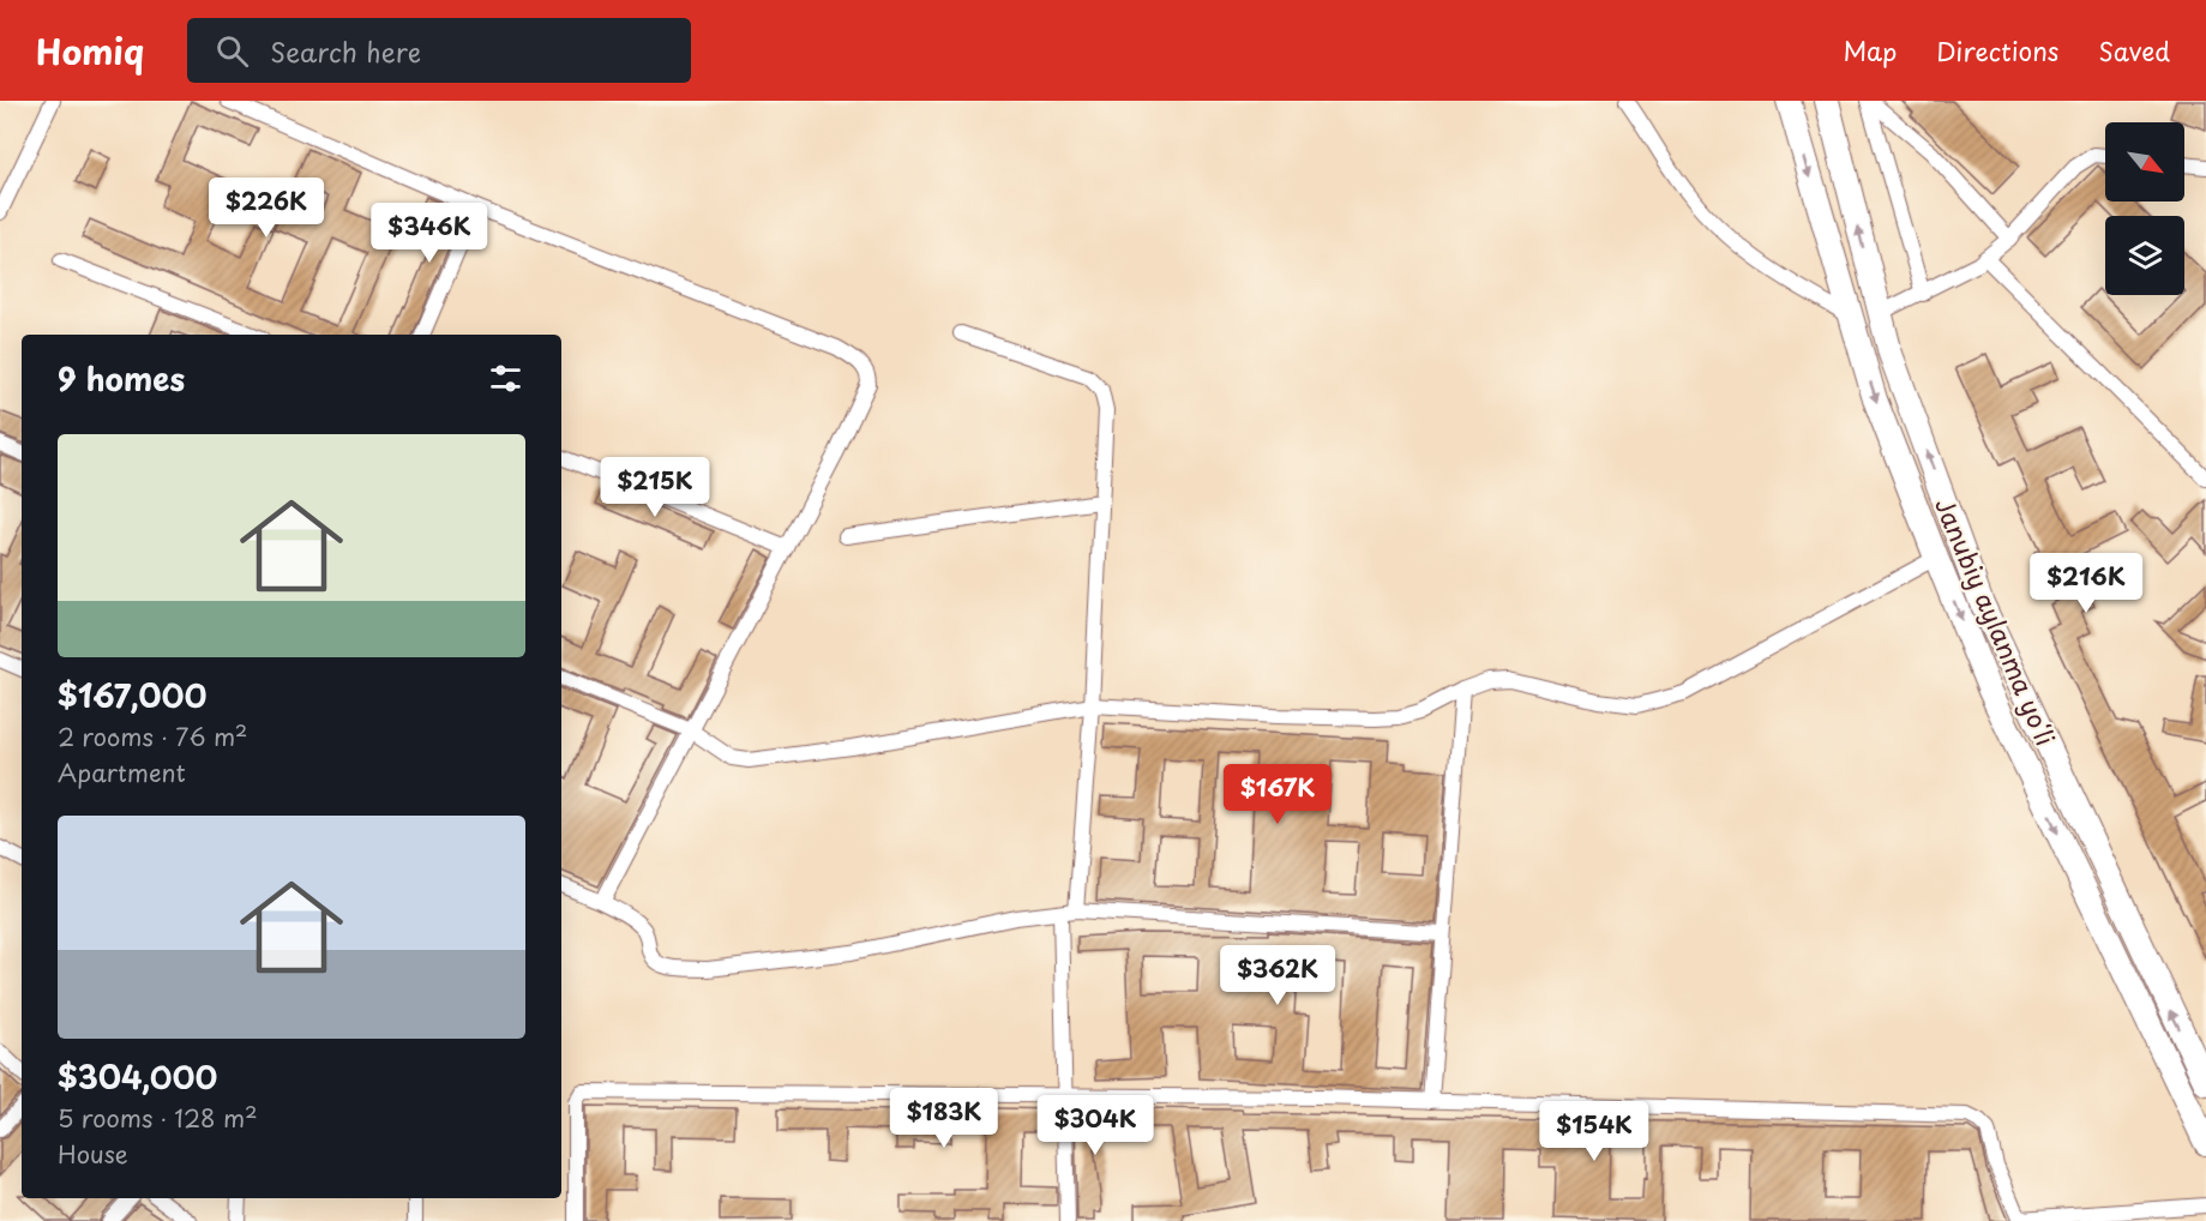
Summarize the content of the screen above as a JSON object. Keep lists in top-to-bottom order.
{
  "streets": {
    "highway": ["Janubiy aylanma yoʻli"]
  },
  "north": "bottom right",
  "page": {
    "header": "Homiq",
    "search": "Search here",
    "nav": ["Map", "Directions", "Saved"],
    "price": [
      "$226K",
      "$346K",
      "$215K",
      "$216K",
      "$167K",
      "$362K",
      "$183K",
      "$304K",
      "$154K"
    ],
    "heading": "9 homes",
    "list": [
      {
        "name": "$167,000",
        "note": "2 rooms · 76 m² · Apartment"
      },
      {
        "name": "$304,000",
        "note": "5 rooms · 128 m² · House"
      }
    ]
  }
}
